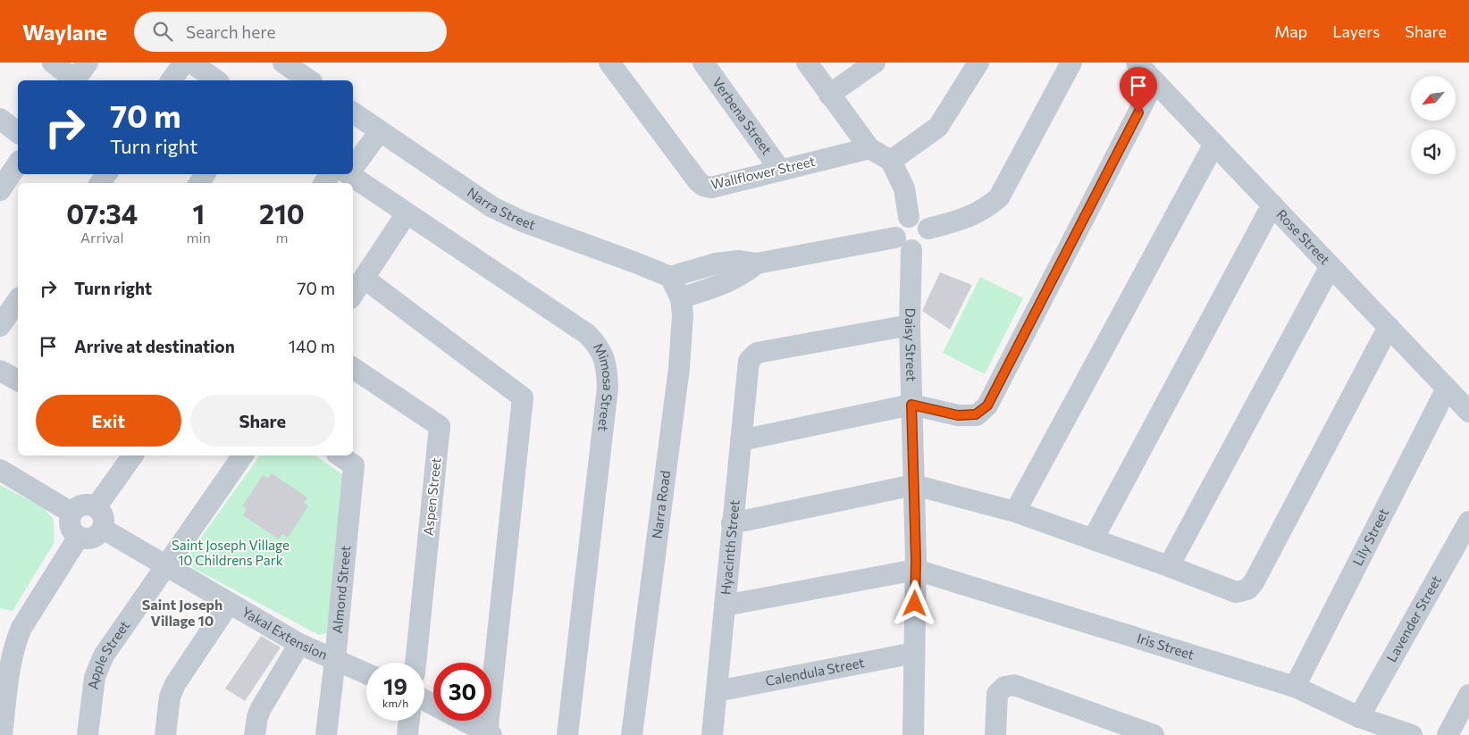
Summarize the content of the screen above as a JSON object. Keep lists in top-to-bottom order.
{
  "streets": {
    "street": [
      "Verbena Street",
      "Wallflower Street",
      "Narra Street",
      "Rose Street",
      "Daisy Street",
      "Mimosa Street",
      "Aspen Street",
      "Narra Road",
      "Lily Street",
      "Hyacinth Street",
      "Almond Street",
      "Lavender Street",
      "Yakal Extension",
      "Iris Street",
      "Apple Street",
      "Calendula Street"
    ]
  },
  "crossings": [
    ["Verbena Street", "Wallflower Street"],
    ["Narra Street", "Narra Road"],
    ["Rose Street", "Lily Street"],
    ["Daisy Street", "Hyacinth Street"],
    ["Daisy Street", "Iris Street"],
    ["Daisy Street", "Calendula Street"],
    ["Lily Street", "Iris Street"],
    ["Hyacinth Street", "Calendula Street"],
    ["Almond Street", "Yakal Extension"],
    ["Lavender Street", "Iris Street"],
    ["Yakal Extension", "Apple Street"]
  ],
  "districts": ["Saint Joseph Village 10"],
  "parks": ["Saint Joseph Village 10 Childrens Park"],
  "north": "bottom left",
  "page": {
    "header": "Waylane",
    "search": "Search here",
    "nav": ["Map", "Layers", "Share"],
    "turn": ["70 m", "Turn right"],
    "eta": [
      "07:34",
      "Arrival",
      "1",
      "min",
      "210",
      "m"
    ],
    "list": [
      {
        "name": "Turn right",
        "value": "70 m"
      },
      {
        "name": "Arrive at destination",
        "value": "140 m"
      }
    ],
    "buttons": ["Exit", "Share"],
    "speed": "19 km/h",
    "limit": "30"
  }
}
